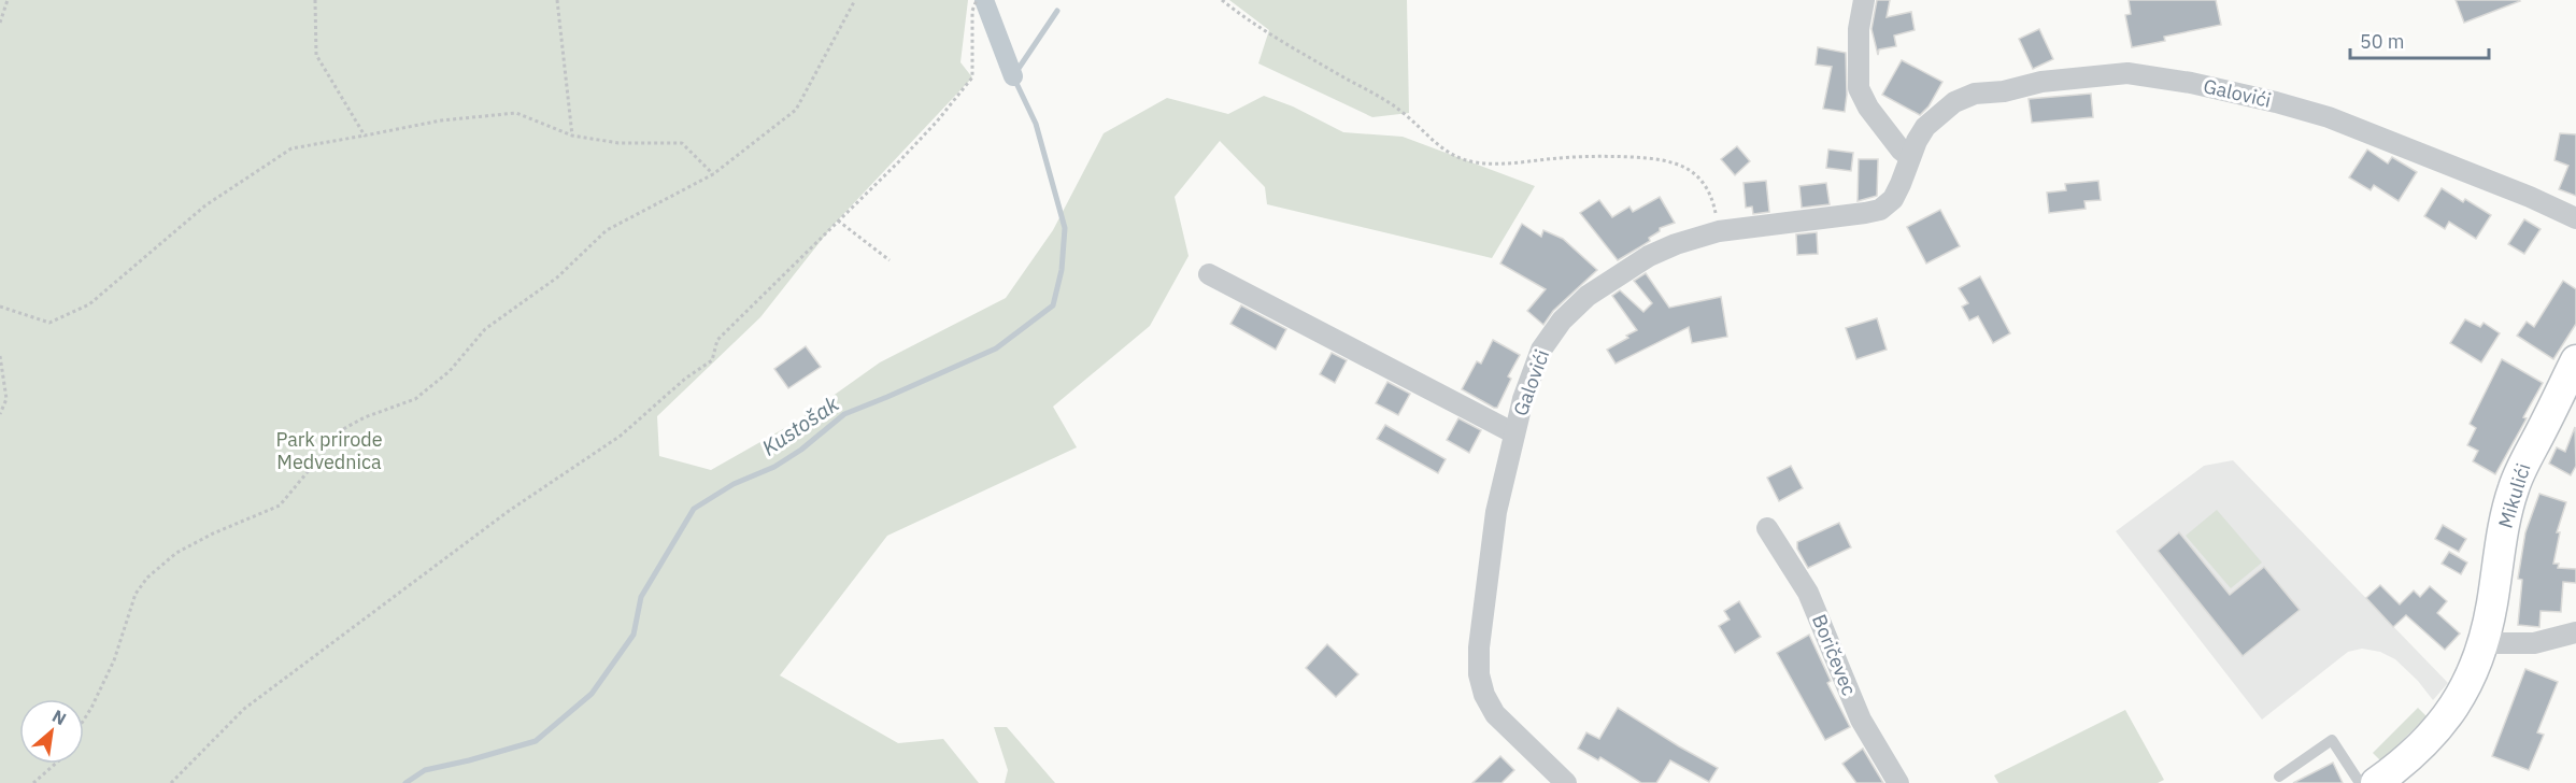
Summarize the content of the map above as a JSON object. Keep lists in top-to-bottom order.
{
  "streets": {
    "street": ["Galovići", "Mikulići", "Boričevec"]
  },
  "water": ["Kustošak"],
  "parks": ["Park prirode Medvednica"],
  "scale_bar": "50 m",
  "north": "top right"
}
